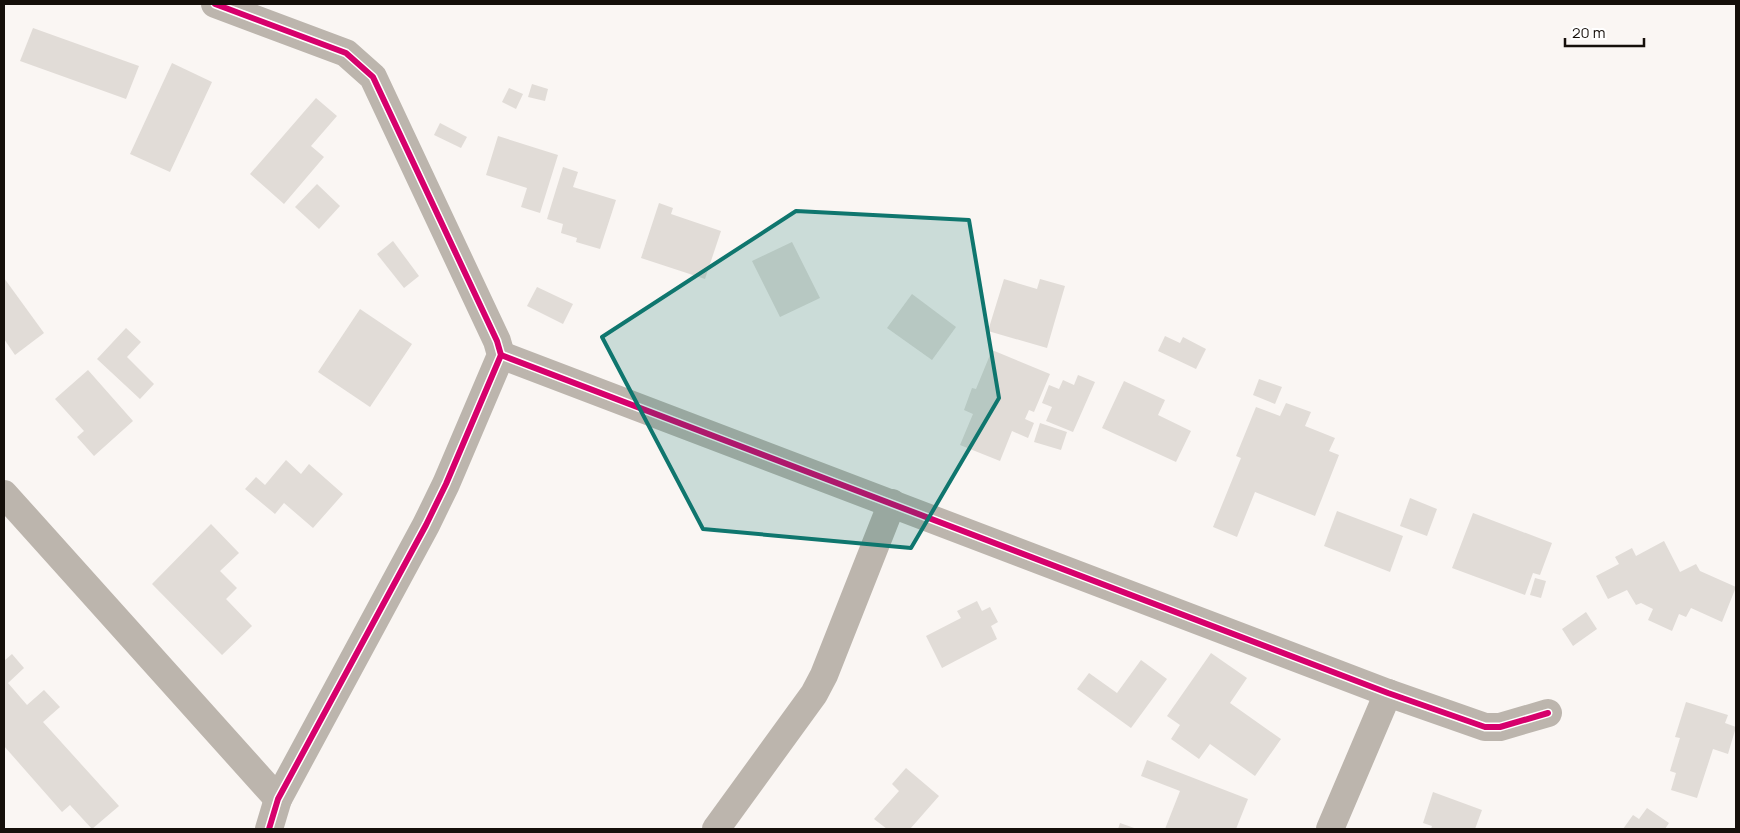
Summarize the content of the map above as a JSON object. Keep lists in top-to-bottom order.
{
  "scale_bar": "20 m"
}
